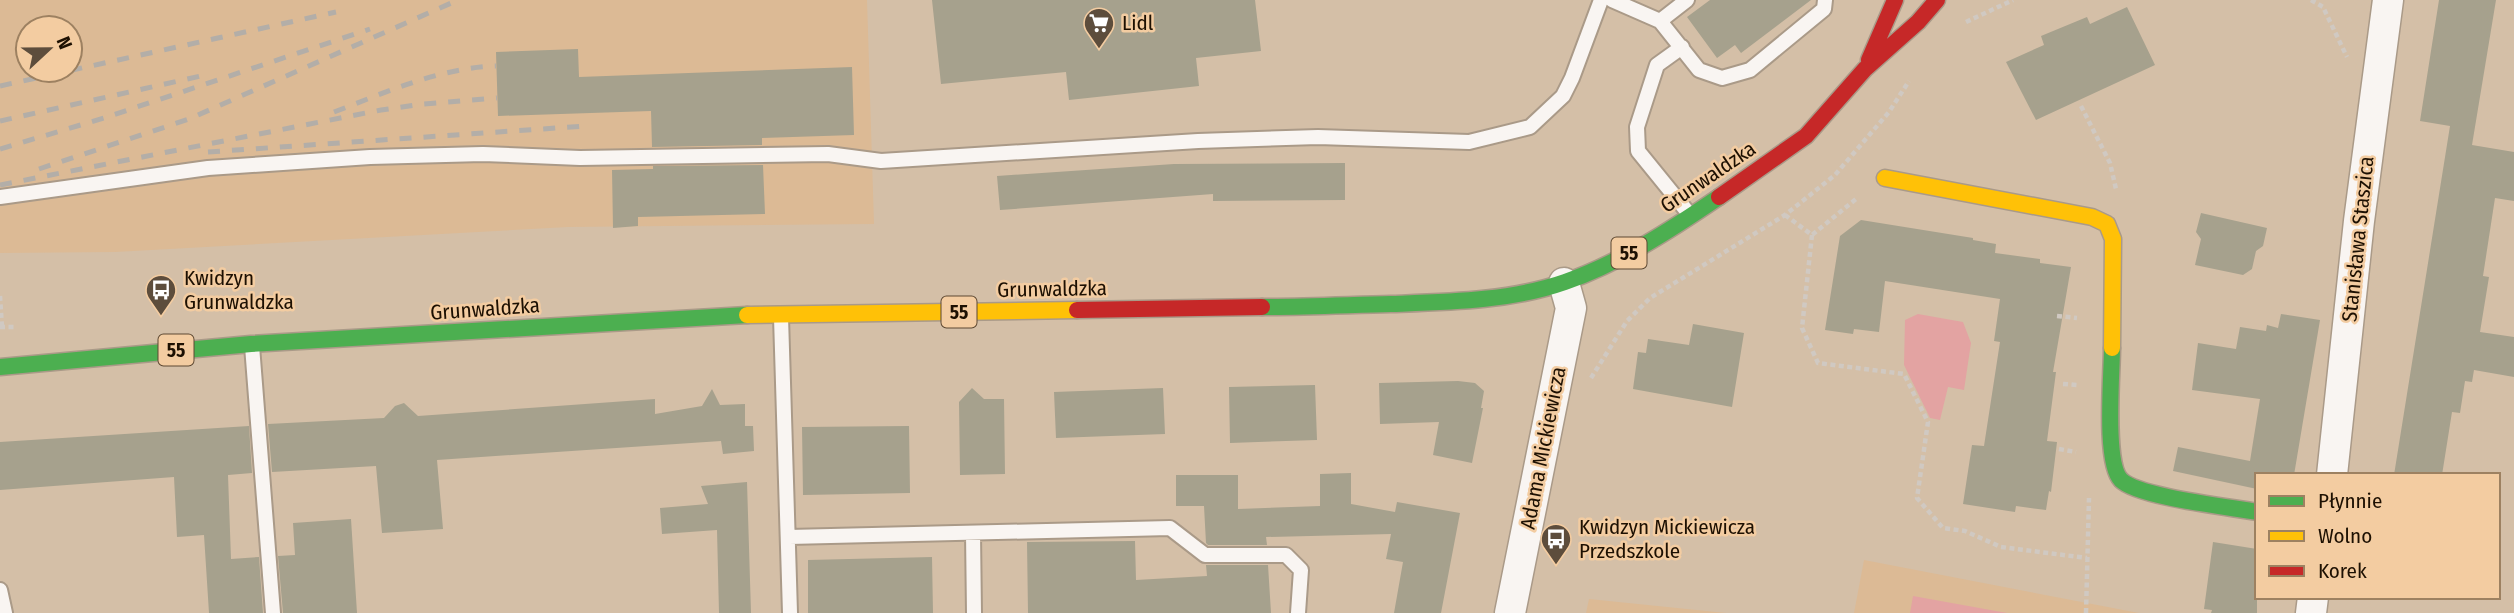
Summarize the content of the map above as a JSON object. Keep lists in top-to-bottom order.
{
  "streets": {
    "main road": ["Grunwaldzka", "55"],
    "street": ["Stanisława Staszica", "Adama Mickiewicza"]
  },
  "crossings": [
    ["Grunwaldzka", "Adama Mickiewicza"]
  ],
  "places": {
    "supermarket": ["Lidl"],
    "bus stop": ["Kwidzyn Grunwaldzka", "Kwidzyn Mickiewicza Przedszkole"]
  },
  "legend": ["Płynnie", "Wolno", "Korek"],
  "north": "right"
}
